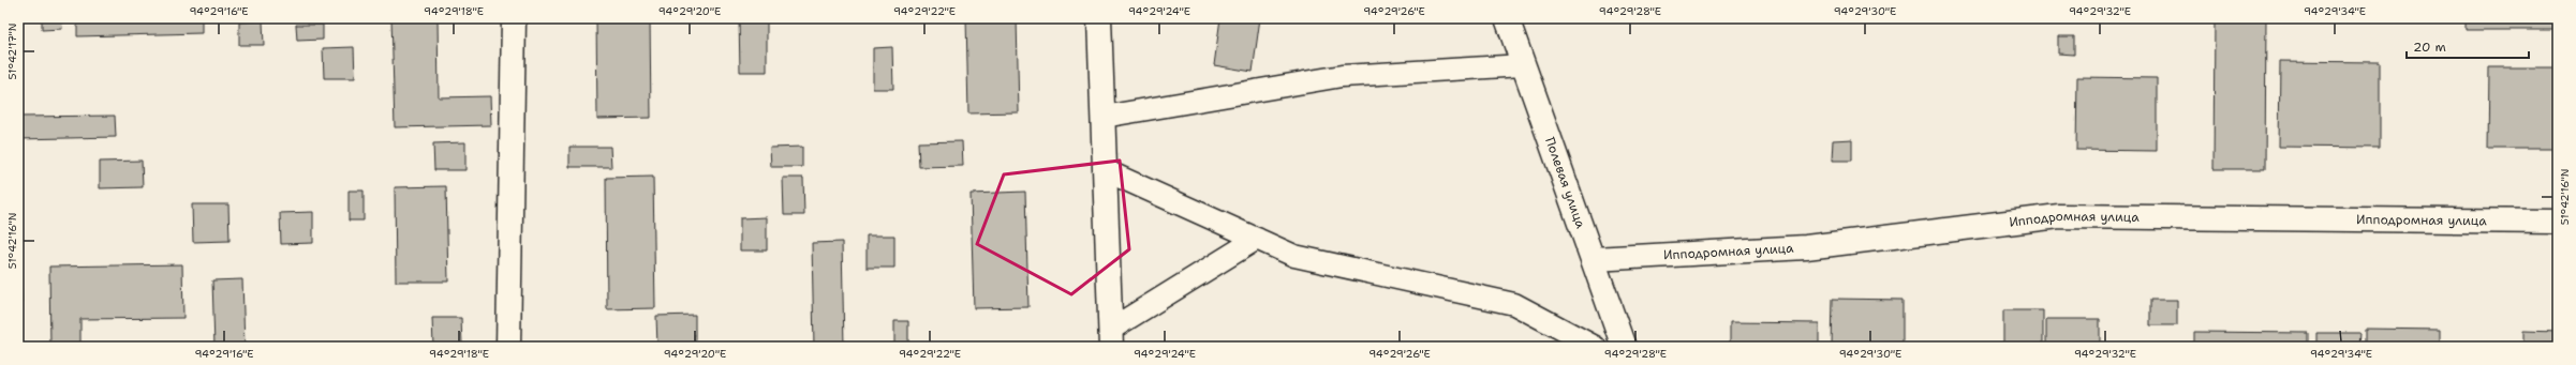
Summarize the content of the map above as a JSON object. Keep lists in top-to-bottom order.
{
  "streets": {
    "street": ["Полевая улица", "Ипподромная улица"]
  },
  "crossings": [
    ["Полевая улица", "Ипподромная улица"]
  ],
  "scale_bar": "20 m",
  "coordinates": [
    "94°29'16\"E",
    "94°29'18\"E",
    "94°29'20\"E",
    "94°29'22\"E",
    "94°29'24\"E",
    "94°29'26\"E",
    "94°29'28\"E",
    "94°29'30\"E",
    "94°29'32\"E",
    "94°29'34\"E",
    "51°42'17\"N",
    "51°42'16\"N"
  ]
}
